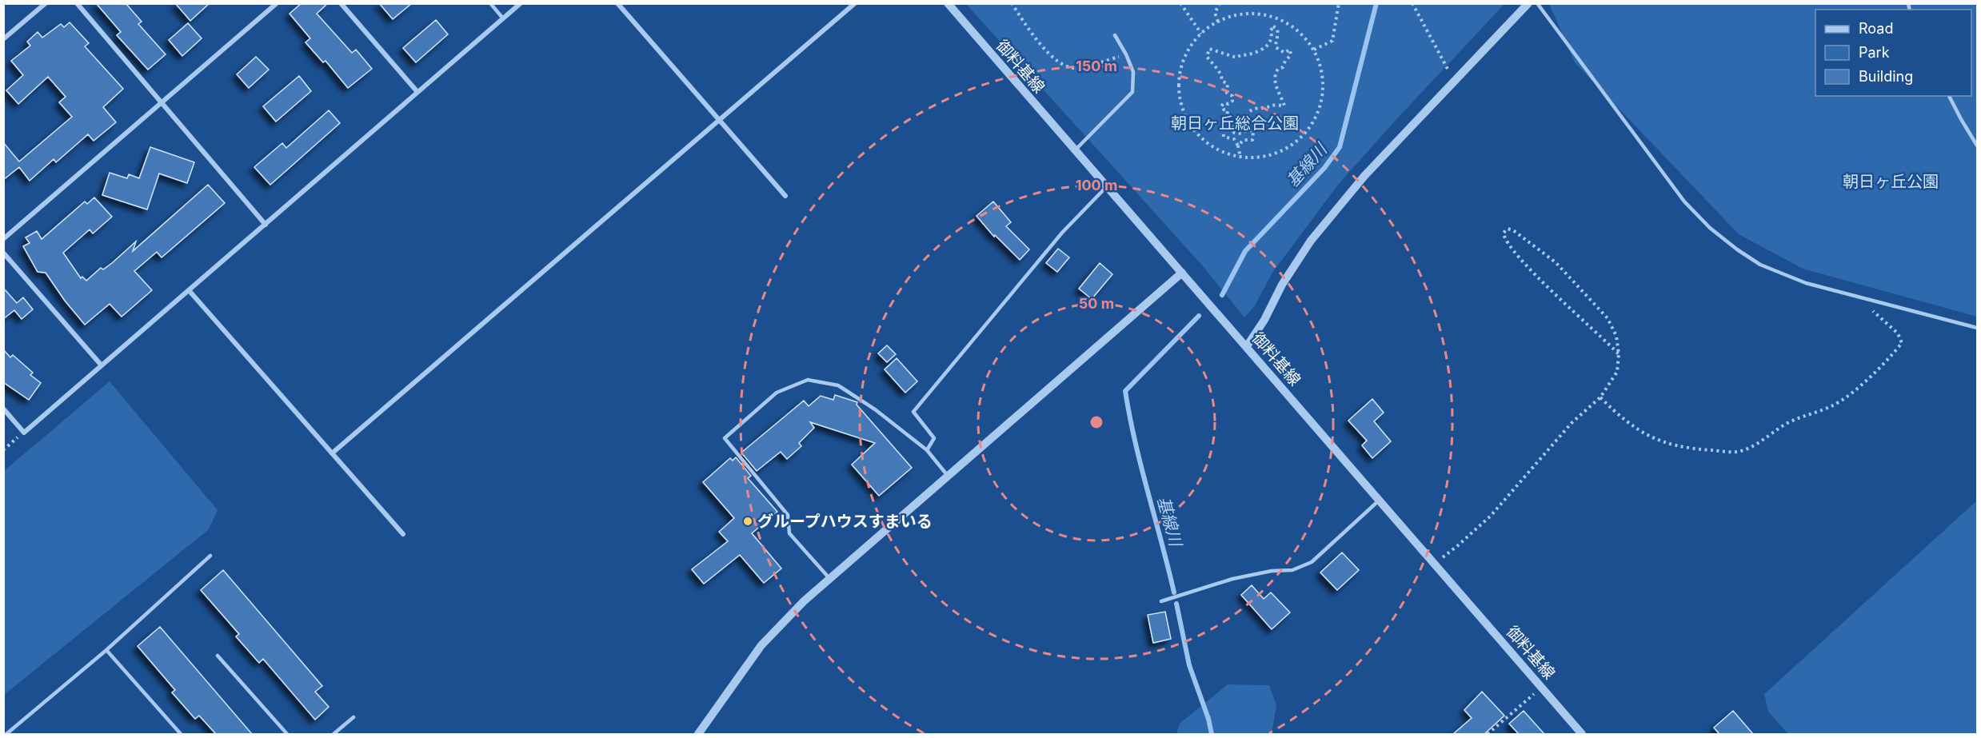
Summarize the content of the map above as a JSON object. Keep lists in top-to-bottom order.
{
  "streets": {
    "street": ["御料基線"]
  },
  "water": ["基線川"],
  "parks": ["朝日ヶ丘総合公園", "朝日ヶ丘公園"],
  "places": ["グループハウスすまいる"],
  "legend": ["Road", "Park", "Building"],
  "rings": ["150 m", "100 m", "50 m"]
}
